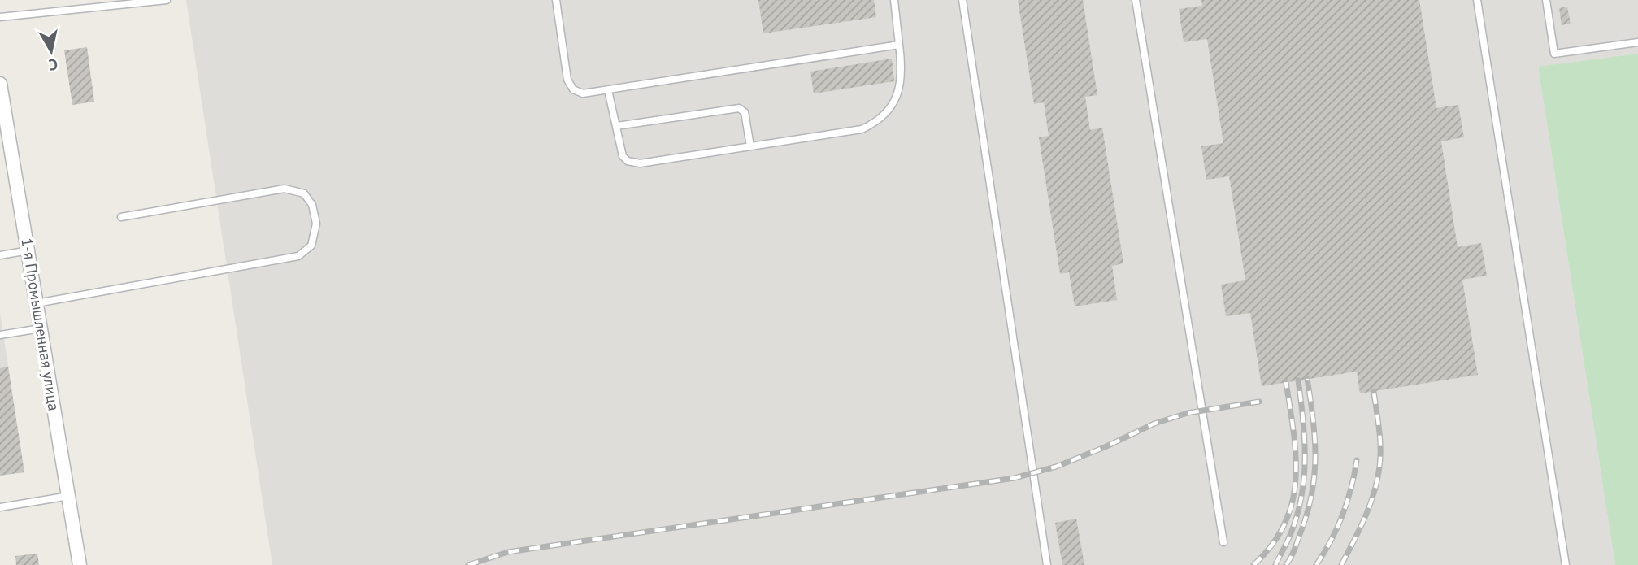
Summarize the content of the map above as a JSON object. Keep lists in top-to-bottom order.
{
  "streets": {
    "street": ["1-я Промышленная улица"]
  },
  "north": "bottom"
}
